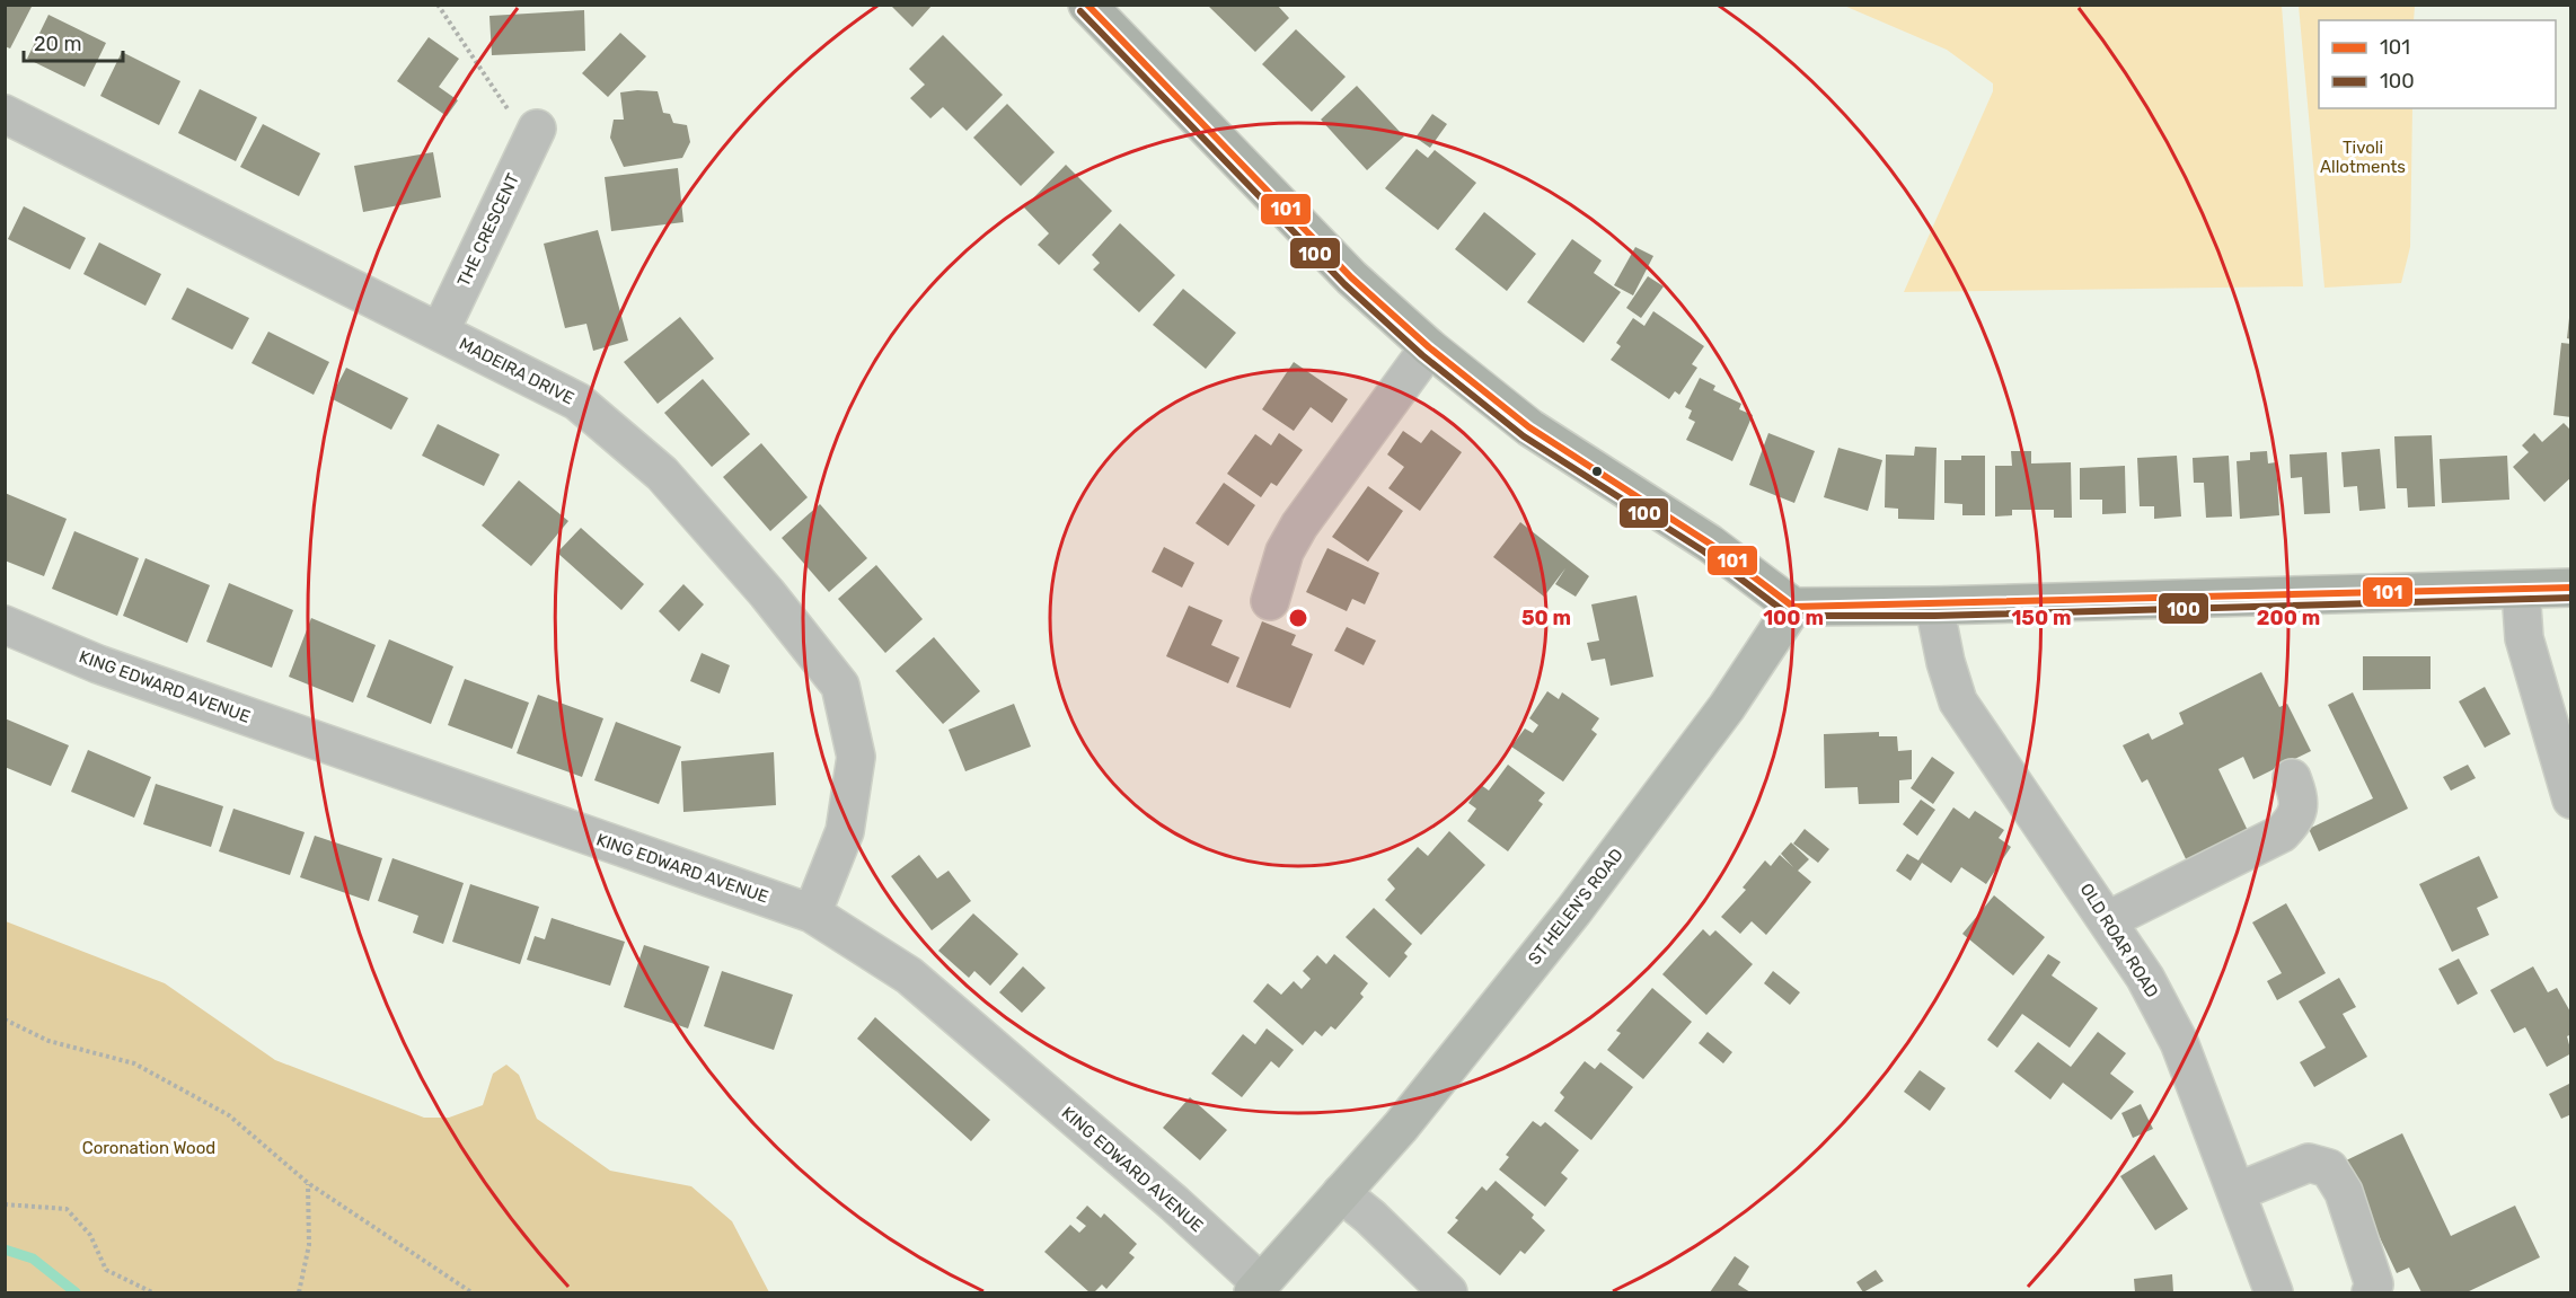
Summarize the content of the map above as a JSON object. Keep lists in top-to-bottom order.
{
  "streets": {
    "main road": ["ST HELEN'S ROAD"],
    "street": [
      "THE CRESCENT",
      "MADEIRA DRIVE",
      "KING EDWARD AVENUE",
      "OLD ROAR ROAD"
    ]
  },
  "crossings": [
    ["THE CRESCENT", "MADEIRA DRIVE"],
    ["MADEIRA DRIVE", "KING EDWARD AVENUE"],
    ["KING EDWARD AVENUE", "ST HELEN'S ROAD"]
  ],
  "parks": ["Tivoli Allotments", "Coronation Wood"],
  "lines": ["transit line 101", "transit line 100"],
  "legend": ["101", "100"],
  "scale_bar": "20 m",
  "rings": [
    "50 m",
    "100 m",
    "150 m",
    "200 m"
  ]
}
